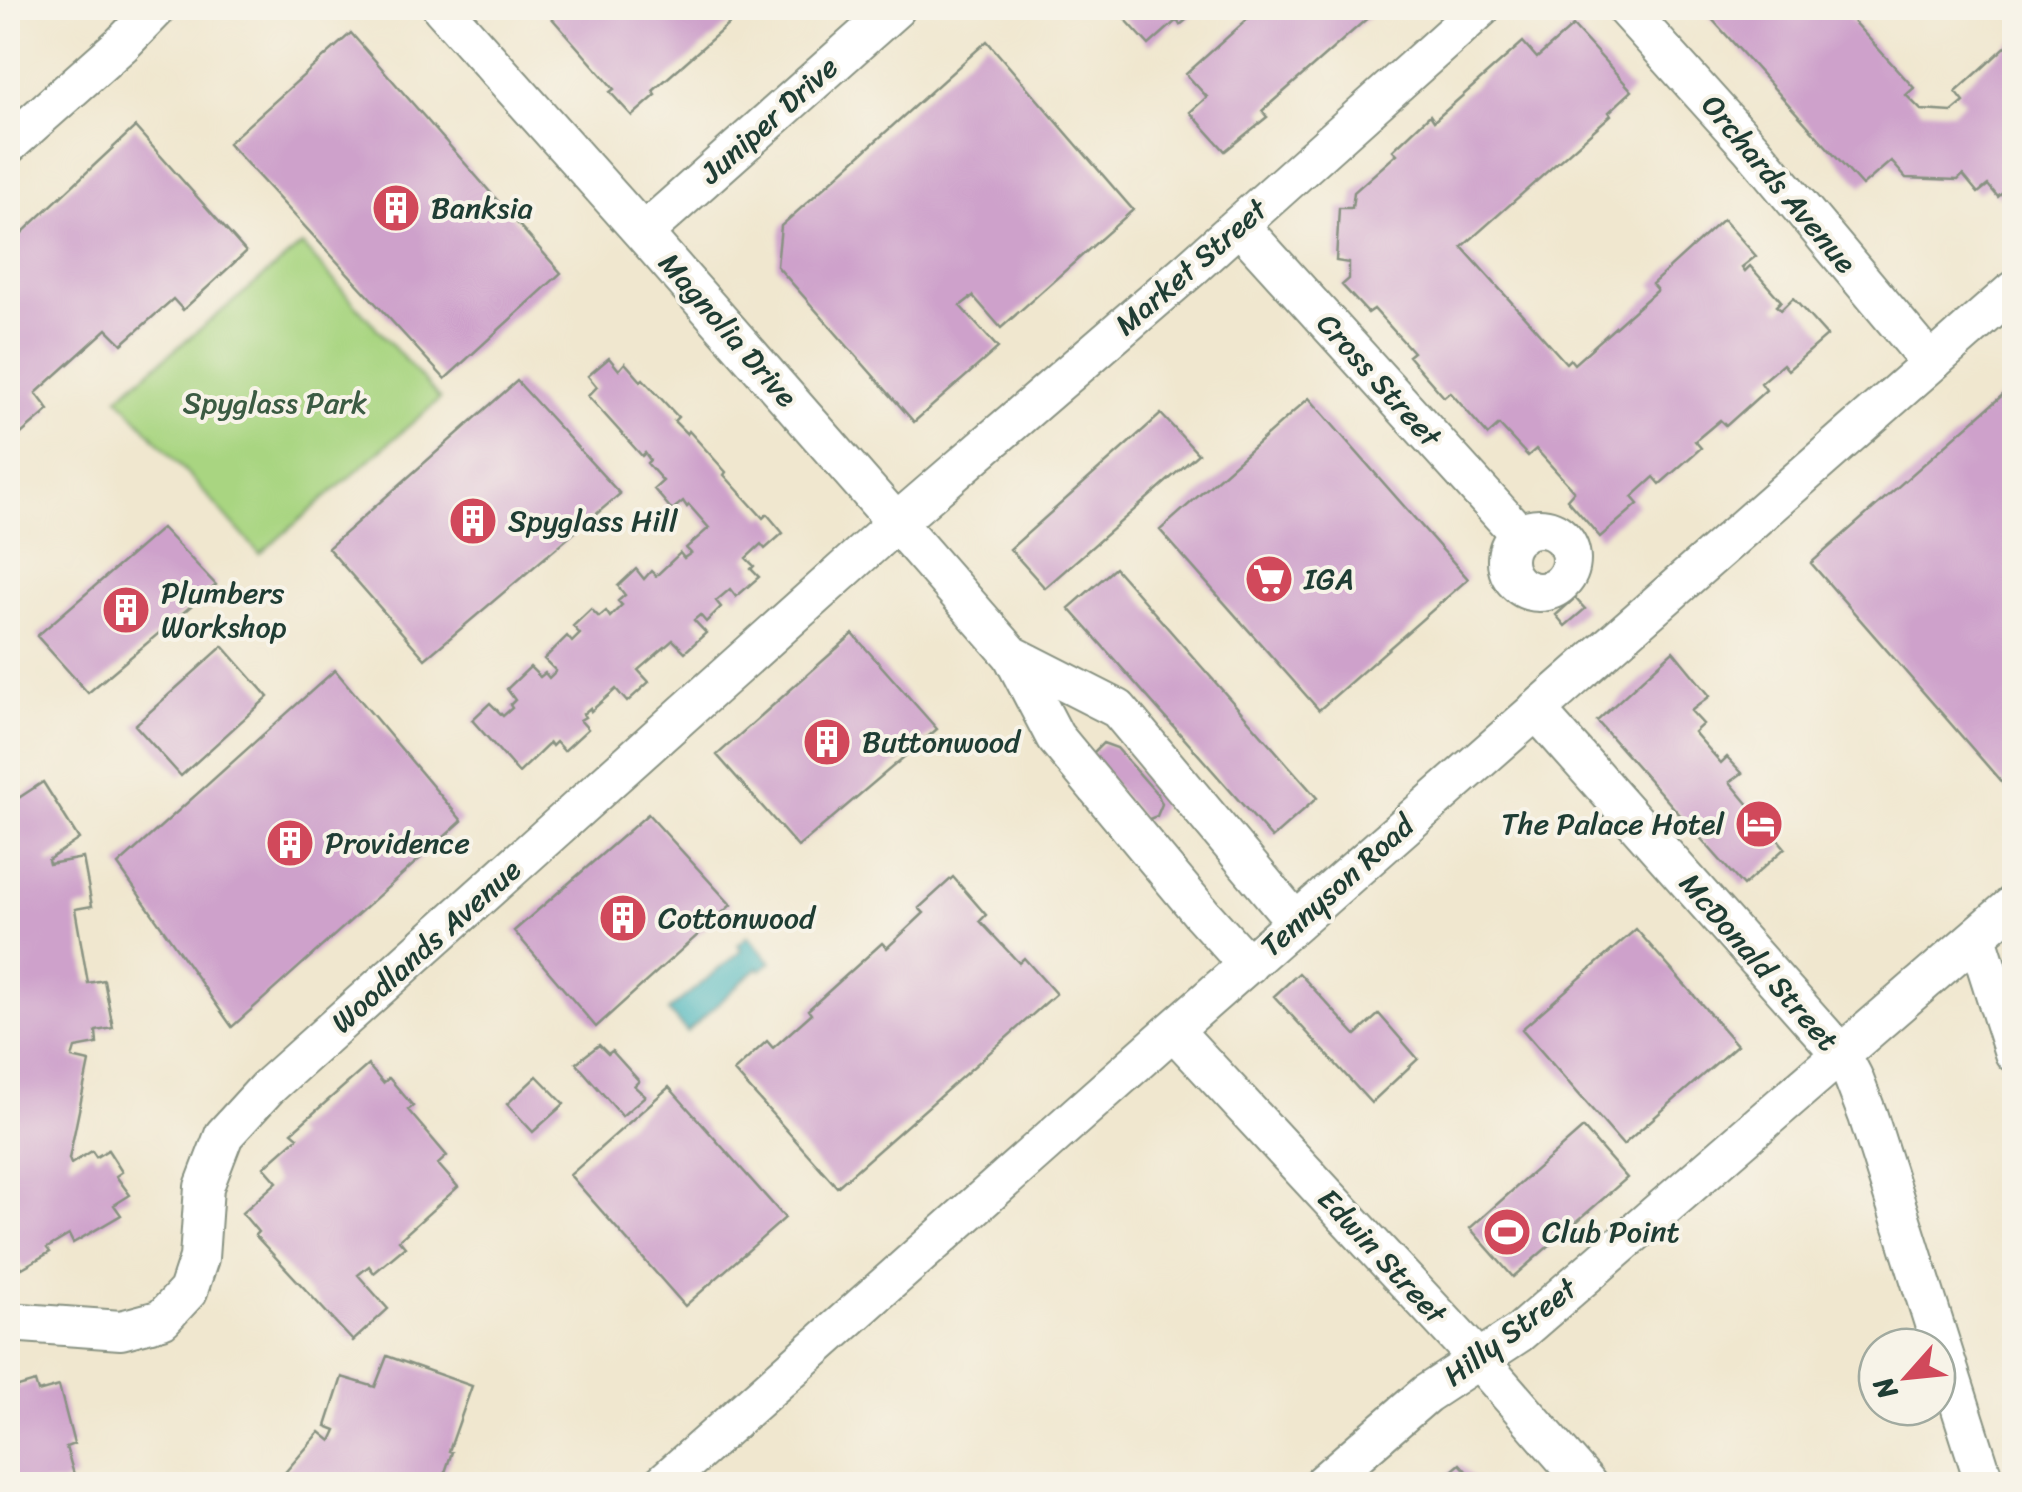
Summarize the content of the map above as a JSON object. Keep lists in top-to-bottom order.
{
  "streets": {
    "street": [
      "Juniper Drive",
      "Orchards Avenue",
      "Market Street",
      "Magnolia Drive",
      "Cross Street",
      "Tennyson Road",
      "Woodlands Avenue",
      "McDonald Street",
      "Edwin Street",
      "Hilly Street"
    ]
  },
  "crossings": [
    ["Juniper Drive", "Magnolia Drive"],
    ["Orchards Avenue", "Tennyson Road"],
    ["Market Street", "Magnolia Drive"],
    ["Market Street", "Cross Street"],
    ["Market Street", "Woodlands Avenue"],
    ["Magnolia Drive", "Tennyson Road"],
    ["Magnolia Drive", "Woodlands Avenue"],
    ["Tennyson Road", "McDonald Street"],
    ["Tennyson Road", "Edwin Street"],
    ["McDonald Street", "Hilly Street"],
    ["Edwin Street", "Hilly Street"]
  ],
  "parks": ["Spyglass Park"],
  "places": {
    "building": [
      "Banksia",
      "Spyglass Hill",
      "Plumbers Workshop",
      "Buttonwood",
      "Providence",
      "Cottonwood"
    ],
    "supermarket": ["IGA"],
    "hotel": ["The Palace Hotel"],
    "sports": ["Club Point"]
  },
  "north": "bottom left"
}
